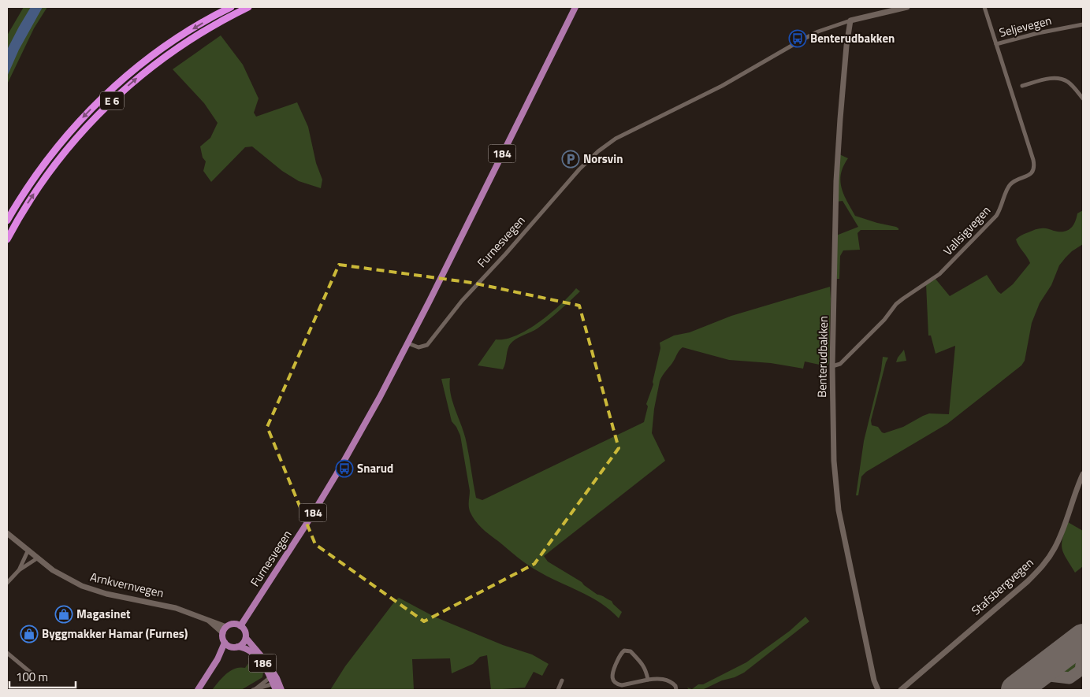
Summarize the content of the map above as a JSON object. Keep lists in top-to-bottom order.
{
  "streets": {
    "highway": ["E 6"],
    "main road": [
      "184",
      "Furnesvegen",
      "Benterudbakken",
      "Arnkvernvegen",
      "Stafsbergvegen",
      "186"
    ],
    "street": ["Seljevegen", "Vallsigvegen"]
  },
  "crossings": [
    ["Seljevegen", "Vallsigvegen"],
    ["184", "Furnesvegen"],
    ["Vallsigvegen", "Benterudbakken"],
    ["Furnesvegen", "Benterudbakken"],
    ["Furnesvegen", "Arnkvernvegen"],
    ["Furnesvegen", "186"],
    ["Arnkvernvegen", "186"]
  ],
  "places": {
    "bus stop": ["Benterudbakken", "Snarud"],
    "parking": ["Norsvin"],
    "shop": ["Magasinet", "Byggmakker Hamar (Furnes)"]
  },
  "scale_bar": "100 m"
}
